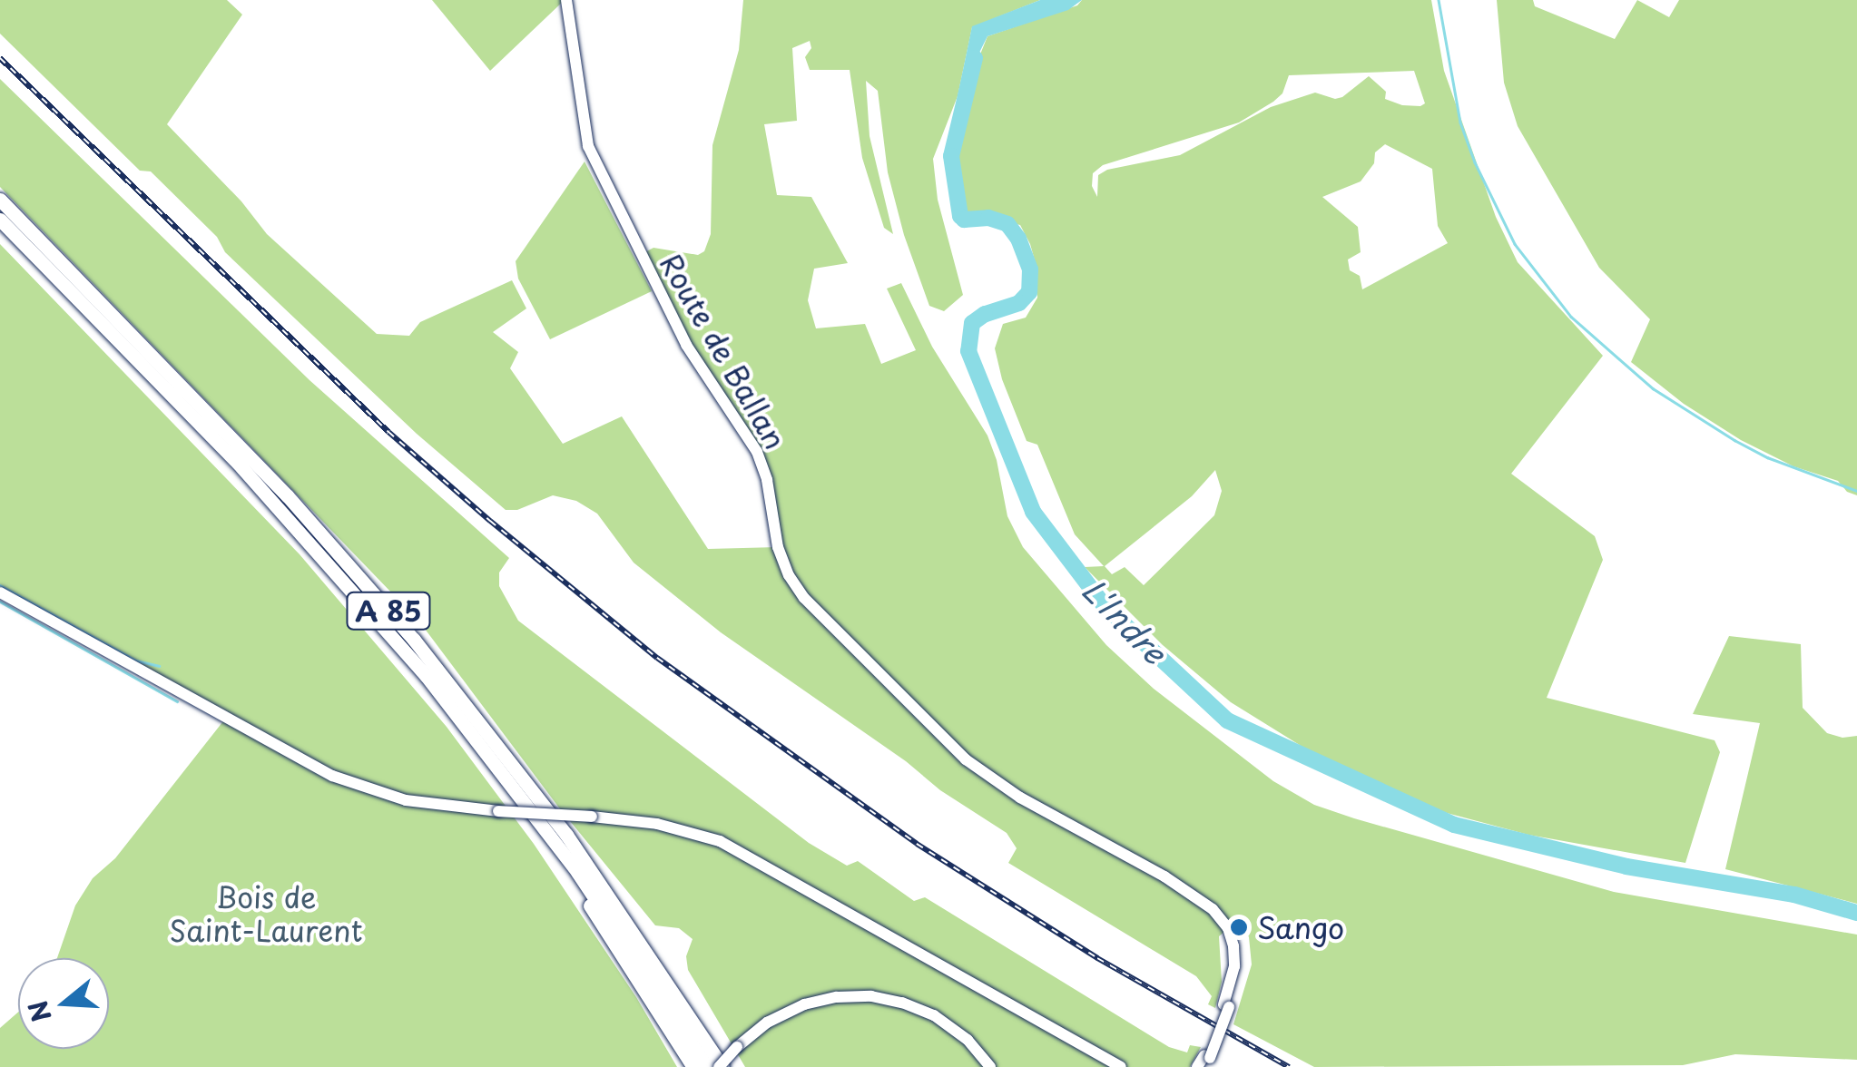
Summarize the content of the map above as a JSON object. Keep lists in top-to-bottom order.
{
  "streets": {
    "highway": ["A 85"],
    "street": ["Route de Ballan"]
  },
  "water": ["L'Indre"],
  "parks": ["Bois de Saint-Laurent"],
  "places": ["Sango"],
  "north": "left"
}
